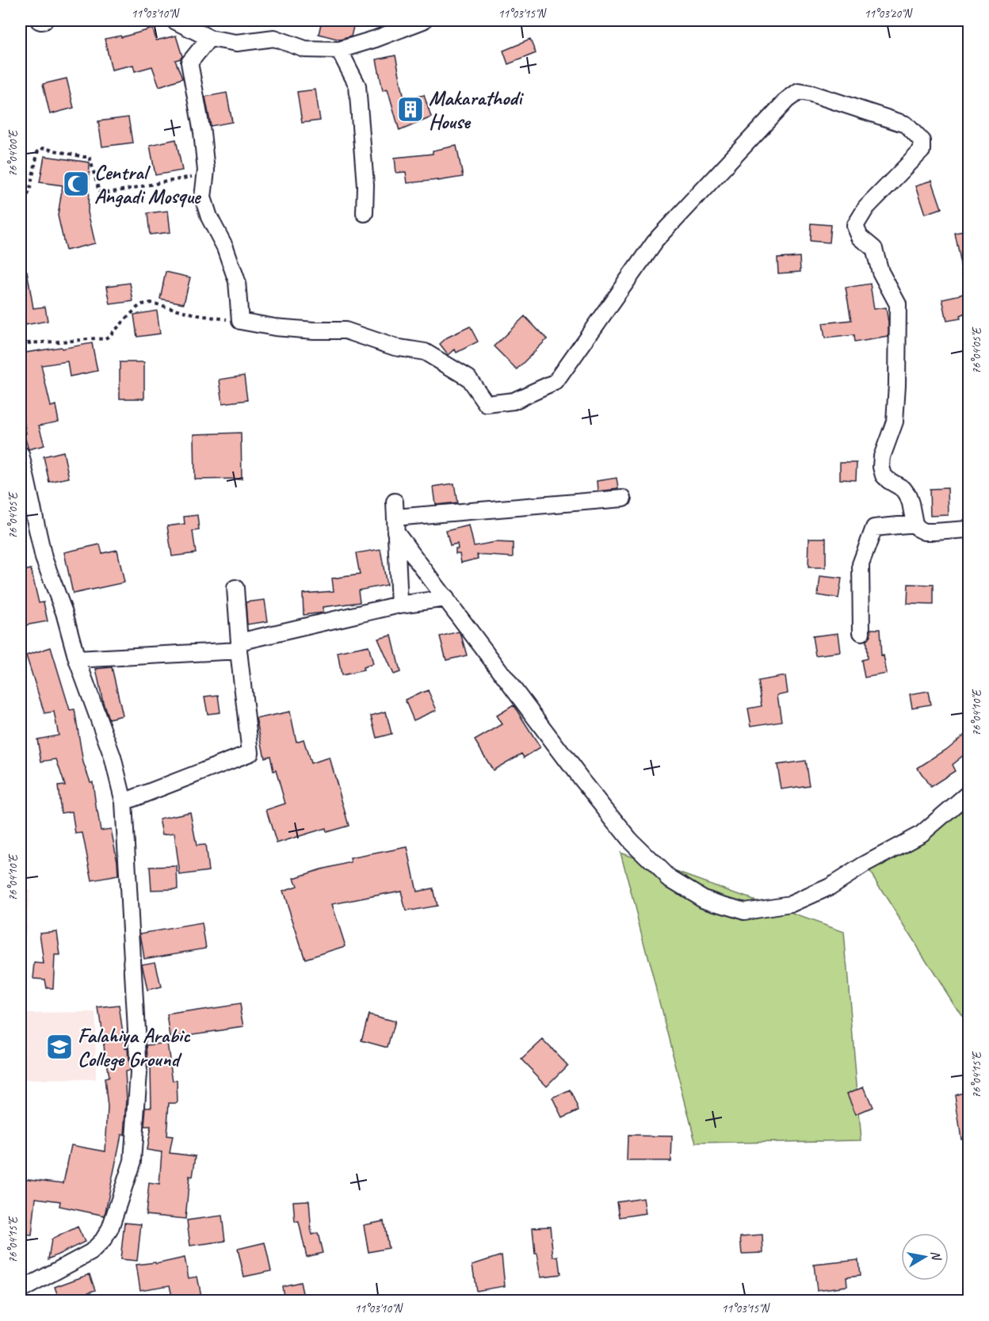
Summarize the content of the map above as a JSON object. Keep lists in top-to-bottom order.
{
  "places": {
    "building": ["Makarathodi House"],
    "mosque": ["Central Angadi Mosque"],
    "school or university": ["Falahiya Arabic College Ground"]
  },
  "north": "right",
  "coordinates": [
    "11°03'10\"N",
    "11°03'15\"N",
    "11°03'20\"N",
    "76°04'00\"E",
    "76°04'05\"E",
    "76°04'10\"E",
    "76°04'15\"E"
  ]
}
